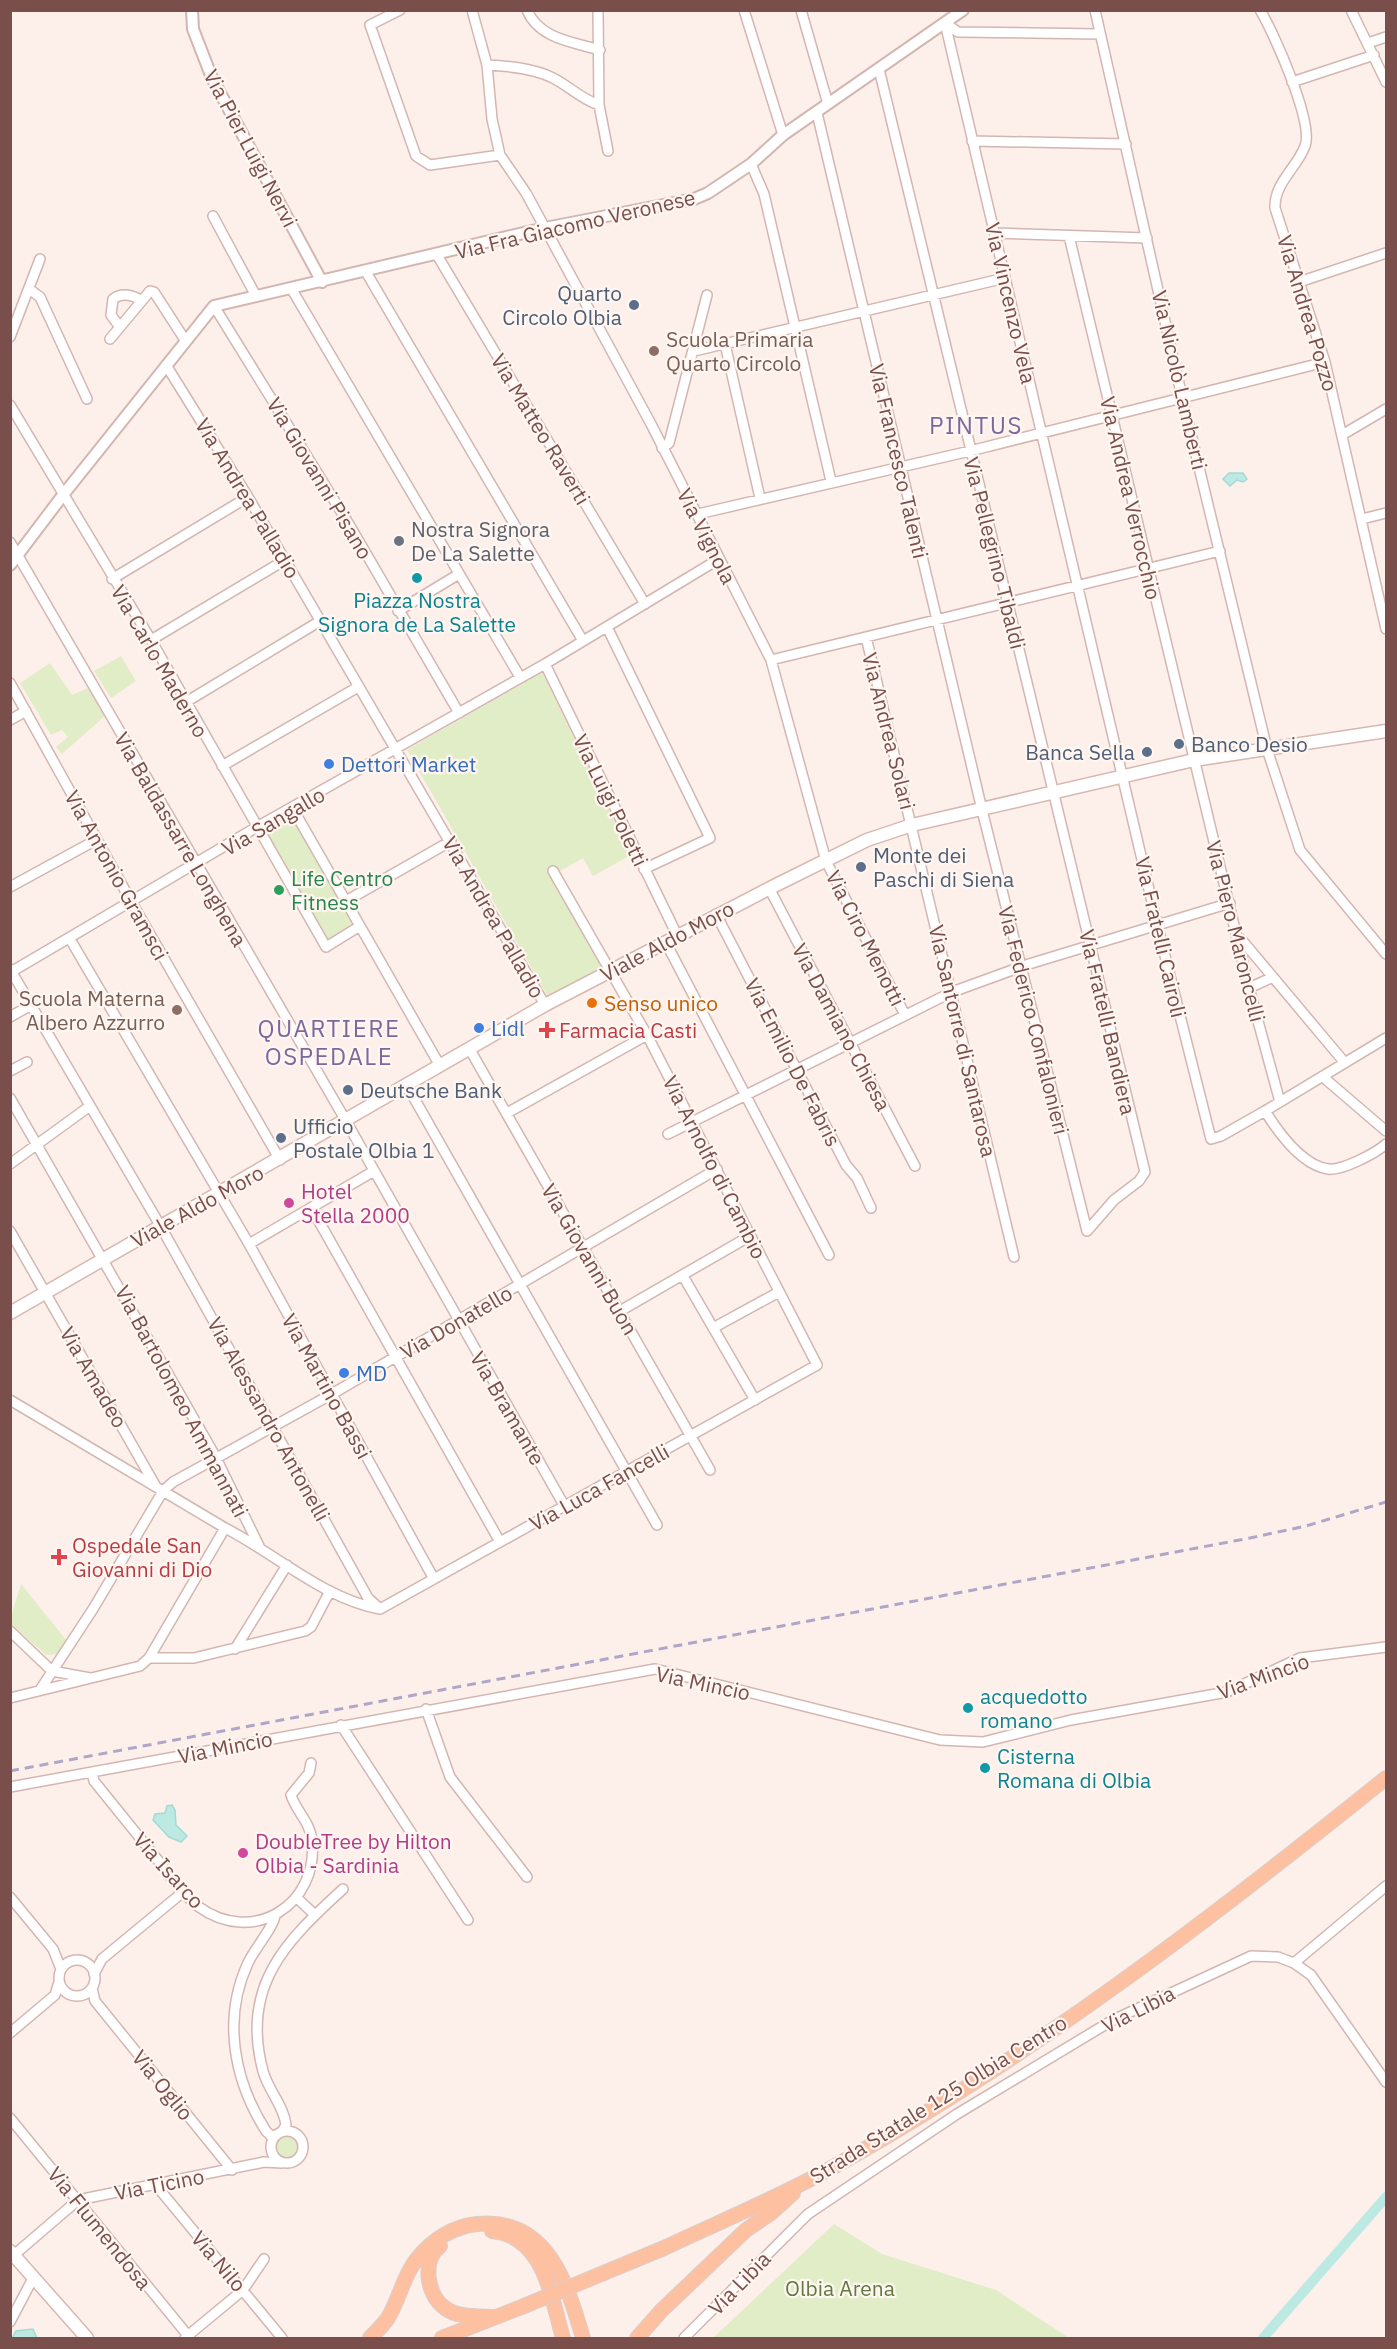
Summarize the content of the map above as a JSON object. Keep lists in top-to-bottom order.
{
  "streets": {
    "main road": ["Viale Aldo Moro", "Strada Statale 125 Olbia Centro"],
    "street": [
      "Via Pier Luigi Nervi",
      "Via Fra Giacomo Veronese",
      "Via Vincenzo Vela",
      "Via Andrea Pozzo",
      "Via Nicolò Lamberti",
      "Via Matteo Raverti",
      "Via Francesco Talenti",
      "Via Giovanni Pisano",
      "Via Andrea Palladio",
      "Via Andrea Verrocchio",
      "Via Vignola",
      "Via Pellegrino Tibaldi",
      "Via Carlo Maderno",
      "Via Andrea Solari",
      "Via Luigi Poletti",
      "Via Sangallo",
      "Via Baldassarre Longhena",
      "Via Antonio Gramsci",
      "Via Piero Maroncelli",
      "Via Fratelli Cairoli",
      "Via Ciro Menotti",
      "Via Federico Confalonieri",
      "Via Fratelli Bandiera",
      "Via Damiano Chiesa",
      "Via Santorre di Santarosa",
      "Via Emilio De Fabris",
      "Via Arnolfo di Cambio",
      "Via Giovanni Buon",
      "Via Donatello",
      "Via Amadeo",
      "Via Martino Bassi",
      "Via Bartolomeo Ammannati",
      "Via Bramante",
      "Via Alessandro Antonelli",
      "Via Luca Fancelli",
      "Via Mincio",
      "Via Isarco",
      "Via Libia",
      "Via Oglio",
      "Via Ticino",
      "Via Flumendosa",
      "Via Nilo"
    ]
  },
  "crossings": [
    ["Via Pier Luigi Nervi", "Via Fra Giacomo Veronese"],
    ["Via Fra Giacomo Veronese", "Via Vincenzo Vela"],
    ["Via Fra Giacomo Veronese", "Via Matteo Raverti"],
    ["Via Fra Giacomo Veronese", "Via Francesco Talenti"],
    ["Via Fra Giacomo Veronese", "Via Giovanni Pisano"],
    ["Via Fra Giacomo Veronese", "Via Vignola"],
    ["Via Fra Giacomo Veronese", "Via Pellegrino Tibaldi"],
    ["Via Vincenzo Vela", "Via Fratelli Cairoli"],
    ["Via Vincenzo Vela", "Viale Aldo Moro"],
    ["Via Nicolò Lamberti", "Viale Aldo Moro"],
    ["Via Matteo Raverti", "Via Sangallo"],
    ["Via Francesco Talenti", "Viale Aldo Moro"],
    ["Via Francesco Talenti", "Via Federico Confalonieri"],
    ["Via Giovanni Pisano", "Via Sangallo"],
    ["Via Andrea Palladio", "Via Sangallo"],
    ["Via Andrea Palladio", "Viale Aldo Moro"],
    ["Via Andrea Verrocchio", "Via Piero Maroncelli"],
    ["Via Andrea Verrocchio", "Viale Aldo Moro"],
    ["Via Vignola", "Via Sangallo"],
    ["Via Vignola", "Via Ciro Menotti"],
    ["Via Vignola", "Viale Aldo Moro"],
    ["Via Pellegrino Tibaldi", "Viale Aldo Moro"],
    ["Via Pellegrino Tibaldi", "Via Fratelli Bandiera"],
    ["Via Carlo Maderno", "Via Sangallo"],
    ["Via Andrea Solari", "Viale Aldo Moro"],
    ["Via Andrea Solari", "Via Santorre di Santarosa"],
    ["Via Luigi Poletti", "Via Sangallo"],
    ["Via Luigi Poletti", "Viale Aldo Moro"],
    ["Via Sangallo", "Via Baldassarre Longhena"],
    ["Via Sangallo", "Via Antonio Gramsci"],
    ["Via Sangallo", "Via Martino Bassi"],
    ["Via Sangallo", "Via Alessandro Antonelli"],
    ["Via Baldassarre Longhena", "Viale Aldo Moro"],
    ["Via Baldassarre Longhena", "Via Bramante"],
    ["Via Antonio Gramsci", "Viale Aldo Moro"],
    ["Via Piero Maroncelli", "Viale Aldo Moro"],
    ["Via Fratelli Cairoli", "Viale Aldo Moro"],
    ["Via Ciro Menotti", "Viale Aldo Moro"],
    ["Viale Aldo Moro", "Via Federico Confalonieri"],
    ["Viale Aldo Moro", "Via Fratelli Bandiera"],
    ["Viale Aldo Moro", "Via Damiano Chiesa"],
    ["Viale Aldo Moro", "Via Santorre di Santarosa"],
    ["Viale Aldo Moro", "Via Emilio De Fabris"],
    ["Viale Aldo Moro", "Via Arnolfo di Cambio"],
    ["Viale Aldo Moro", "Via Giovanni Buon"],
    ["Viale Aldo Moro", "Via Amadeo"],
    ["Viale Aldo Moro", "Via Martino Bassi"],
    ["Viale Aldo Moro", "Via Bartolomeo Ammannati"],
    ["Viale Aldo Moro", "Via Bramante"],
    ["Viale Aldo Moro", "Via Alessandro Antonelli"],
    ["Via Federico Confalonieri", "Via Fratelli Bandiera"],
    ["Via Arnolfo di Cambio", "Via Donatello"],
    ["Via Arnolfo di Cambio", "Via Luca Fancelli"],
    ["Via Giovanni Buon", "Via Donatello"],
    ["Via Giovanni Buon", "Via Luca Fancelli"],
    ["Via Donatello", "Via Amadeo"],
    ["Via Donatello", "Via Martino Bassi"],
    ["Via Donatello", "Via Bartolomeo Ammannati"],
    ["Via Donatello", "Via Bramante"],
    ["Via Donatello", "Via Alessandro Antonelli"],
    ["Via Martino Bassi", "Via Luca Fancelli"],
    ["Via Bramante", "Via Luca Fancelli"],
    ["Via Alessandro Antonelli", "Via Luca Fancelli"],
    ["Via Mincio", "Via Isarco"],
    ["Via Oglio", "Via Ticino"],
    ["Via Ticino", "Via Flumendosa"],
    ["Via Ticino", "Via Nilo"]
  ],
  "districts": ["PINTUS", "QUARTIERE OSPEDALE"],
  "parks": ["Olbia Arena"],
  "places": {
    "other": [
      "Quarto Circolo Olbia",
      "Scuola Primaria Quarto Circolo",
      "Nostra Signora De La Salette",
      "Piazza Nostra Signora de La Salette",
      "Banco Desio",
      "Banca Sella",
      "Dettori Market",
      "Monte dei Paschi di Siena",
      "Life Centro Fitness",
      "Senso unico",
      "Scuola Materna Albero Azzurro",
      "Lidl",
      "Deutsche Bank",
      "Ufficio Postale Olbia 1",
      "Hotel Stella 2000",
      "MD",
      "acquedotto romano",
      "Cisterna Romana di Olbia",
      "DoubleTree by Hilton Olbia - Sardinia"
    ],
    "health": ["Farmacia Casti", "Ospedale San Giovanni di Dio"]
  }
}
